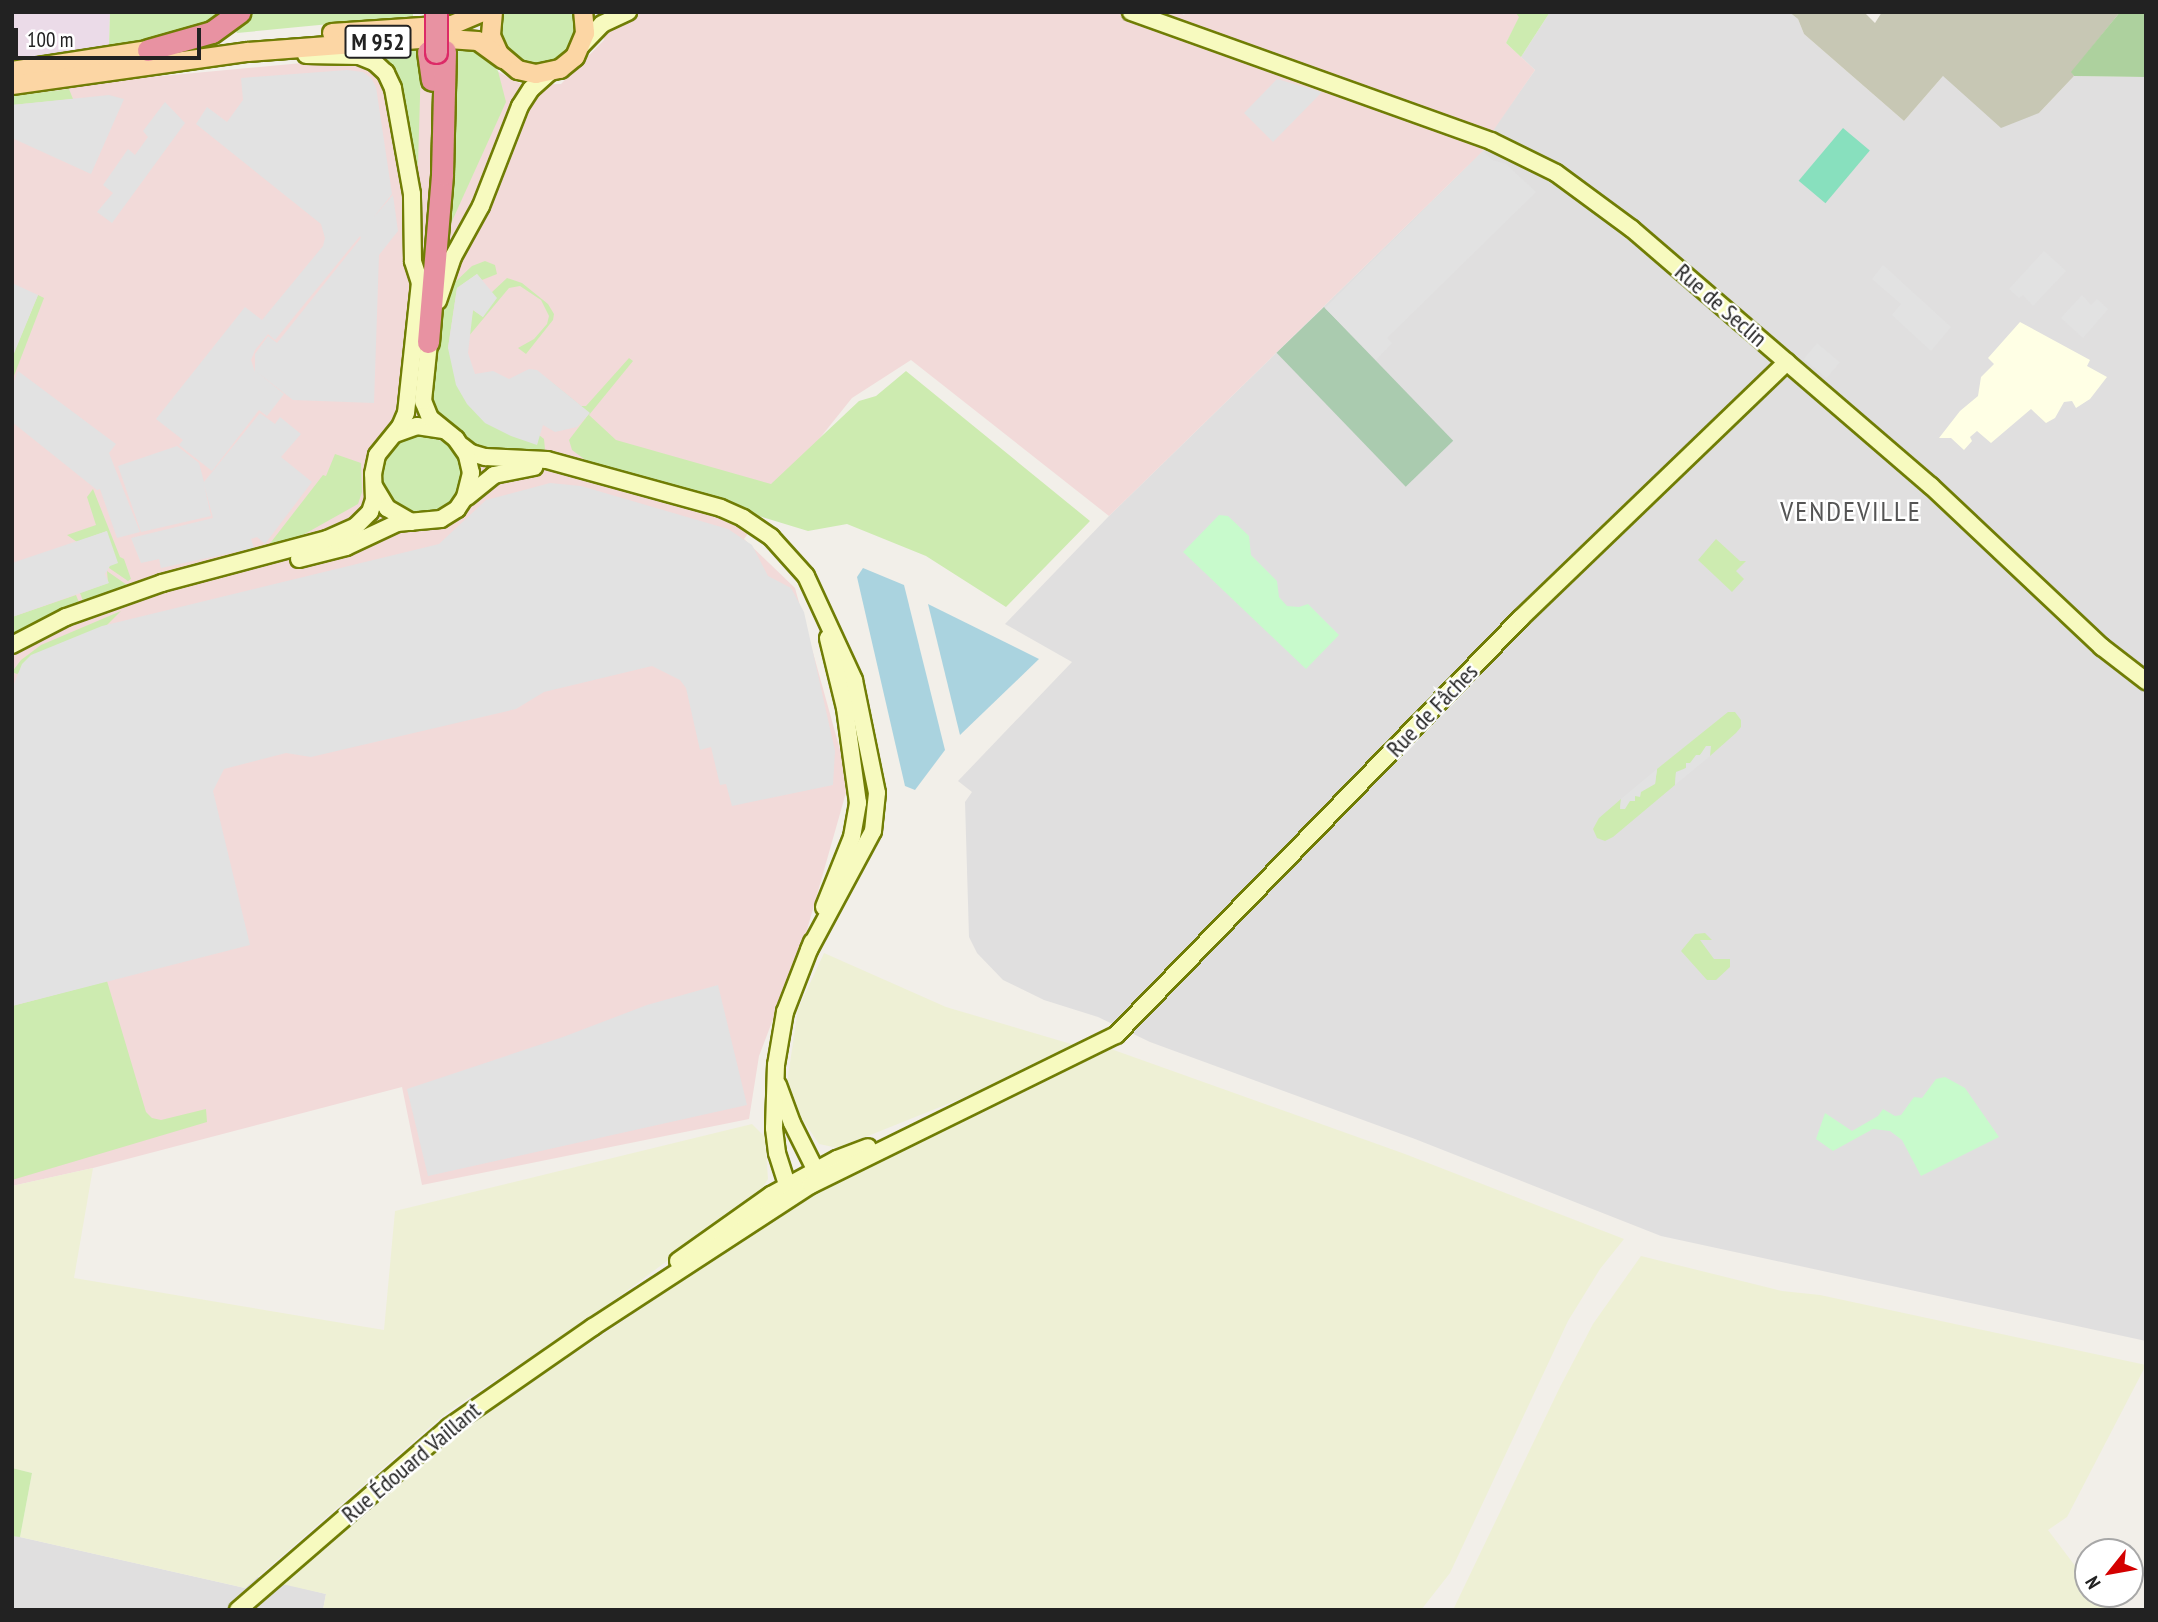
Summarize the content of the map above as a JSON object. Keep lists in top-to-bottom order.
{
  "streets": {
    "main road": ["M 952"],
    "street": ["Rue de Seclin", "Rue de Fâches", "Rue Édouard Vaillant"]
  },
  "crossings": [
    ["Rue de Seclin", "Rue de Fâches"],
    ["Rue de Fâches", "Rue Édouard Vaillant"]
  ],
  "districts": ["VENDEVILLE"],
  "scale_bar": "100 m",
  "north": "bottom left"
}
